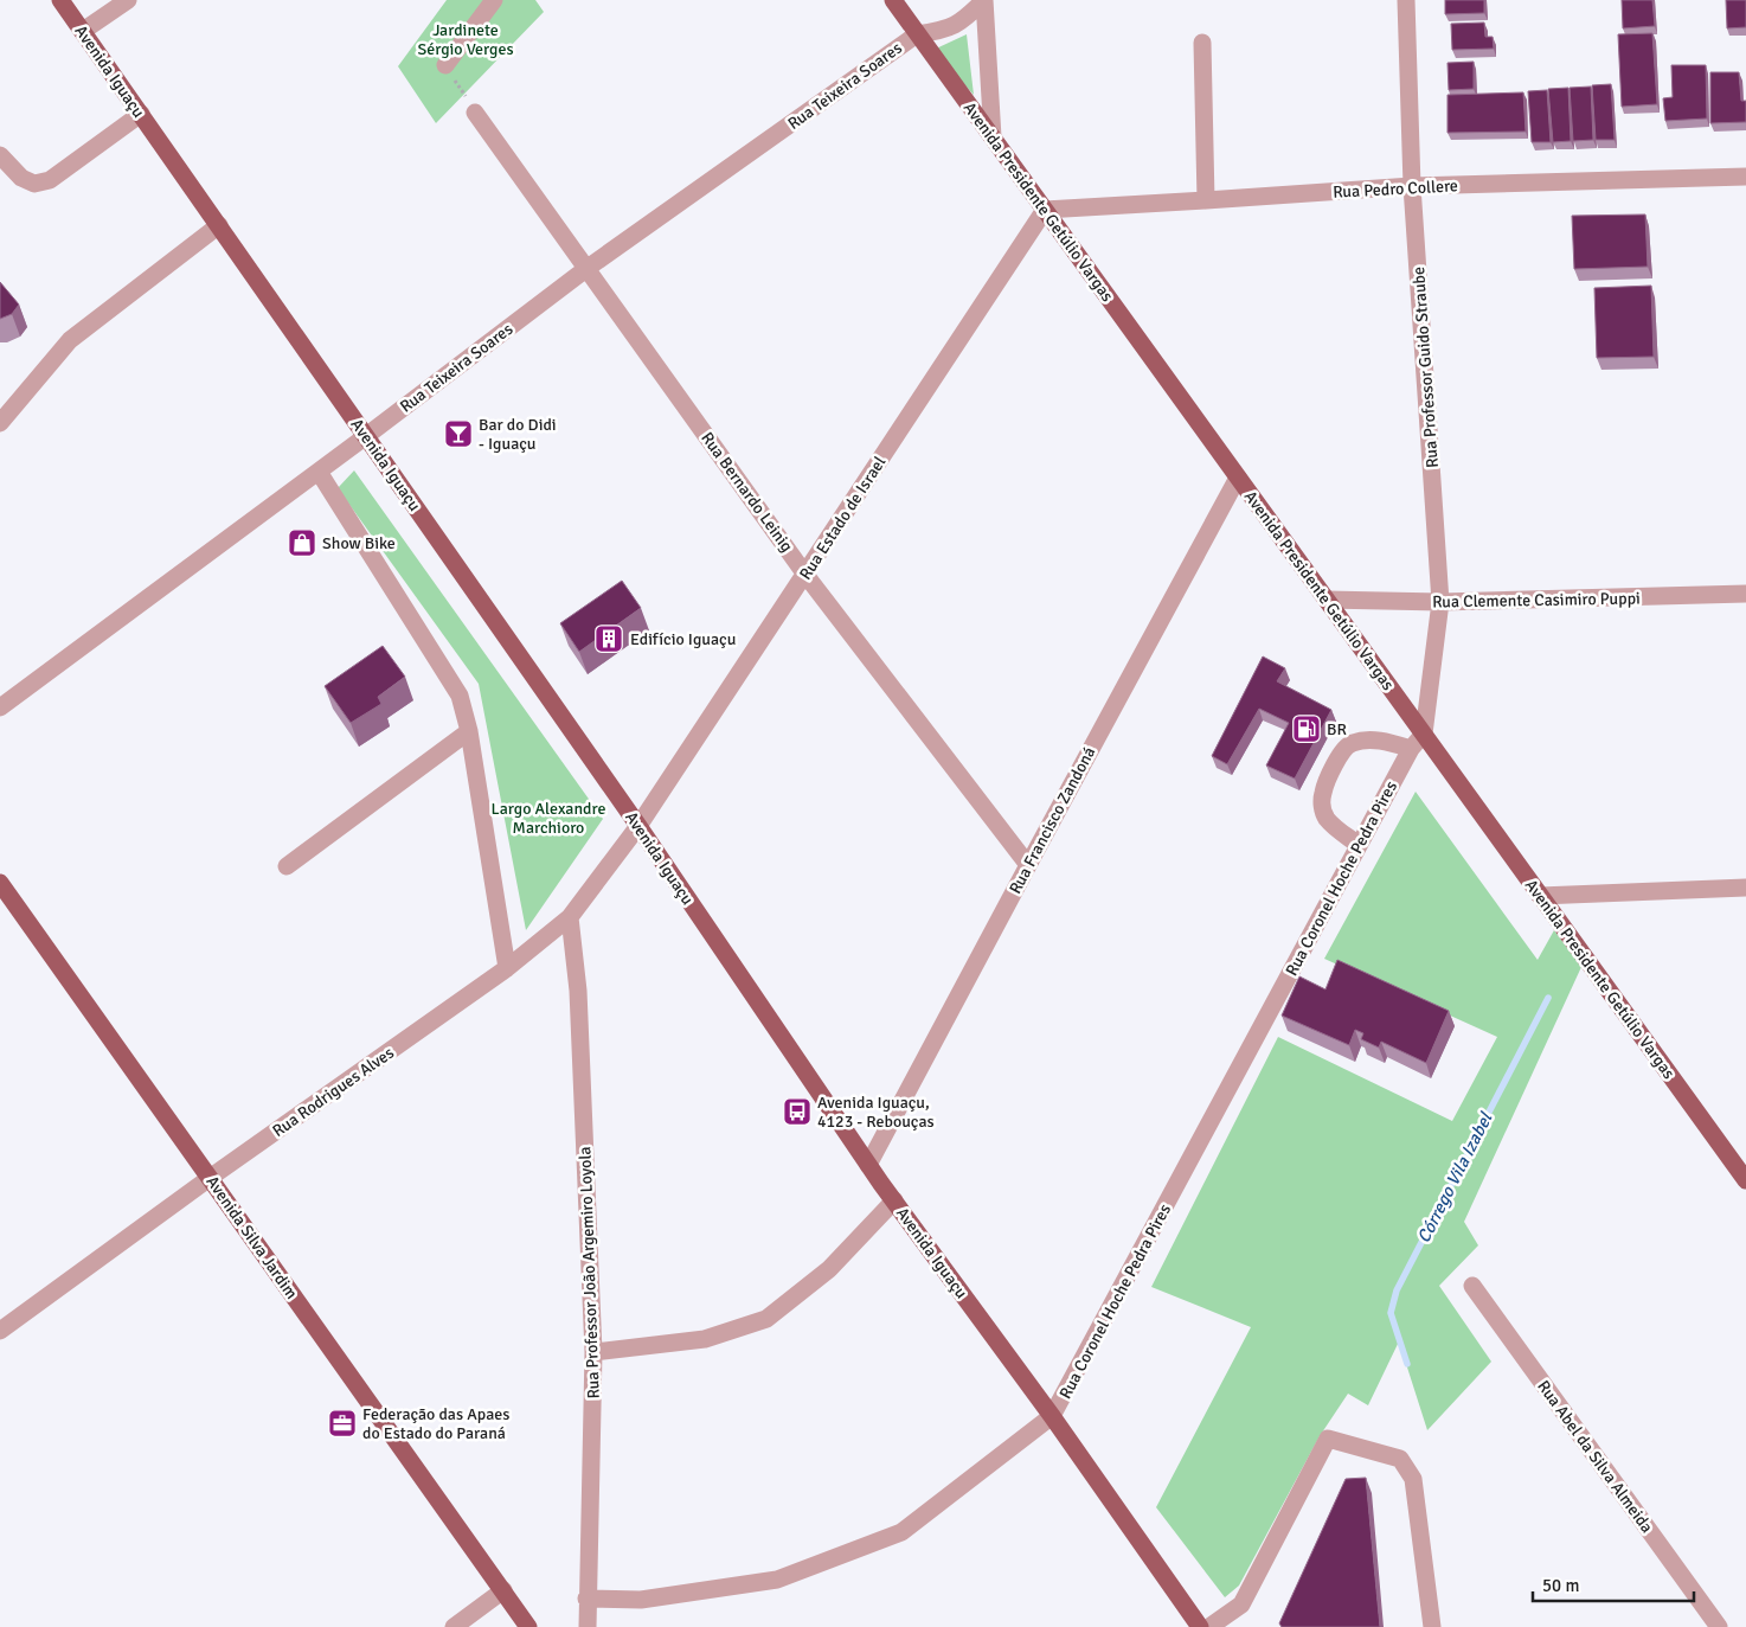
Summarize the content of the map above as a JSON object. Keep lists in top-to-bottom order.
{
  "streets": {
    "main road": ["Avenida Iguaçu", "Avenida Presidente Getúlio Vargas", "Avenida Silva Jardim"],
    "street": [
      "Rua Teixeira Soares",
      "Rua Pedro Collere",
      "Rua Professor Guido Straube",
      "Rua Bernardo Leinig",
      "Rua Estado de Israel",
      "Rua Clemente Casimiro Puppi",
      "Rua Francisco Zandoná",
      "Rua Coronel Hoche Pedra Pires",
      "Rua Rodrigues Alves",
      "Rua Professor João Argemiro Loyola",
      "Rua Abel da Silva Almeida"
    ]
  },
  "crossings": [
    ["Avenida Iguaçu", "Rua Teixeira Soares"],
    ["Avenida Iguaçu", "Rua Estado de Israel"],
    ["Avenida Iguaçu", "Rua Francisco Zandoná"],
    ["Avenida Iguaçu", "Rua Coronel Hoche Pedra Pires"],
    ["Avenida Iguaçu", "Rua Rodrigues Alves"],
    ["Rua Teixeira Soares", "Avenida Presidente Getúlio Vargas"],
    ["Rua Teixeira Soares", "Rua Bernardo Leinig"],
    ["Rua Pedro Collere", "Avenida Presidente Getúlio Vargas"],
    ["Rua Pedro Collere", "Rua Professor Guido Straube"],
    ["Rua Pedro Collere", "Rua Estado de Israel"],
    ["Avenida Presidente Getúlio Vargas", "Rua Professor Guido Straube"],
    ["Avenida Presidente Getúlio Vargas", "Rua Estado de Israel"],
    ["Avenida Presidente Getúlio Vargas", "Rua Clemente Casimiro Puppi"],
    ["Avenida Presidente Getúlio Vargas", "Rua Francisco Zandoná"],
    ["Avenida Presidente Getúlio Vargas", "Rua Coronel Hoche Pedra Pires"],
    ["Rua Professor Guido Straube", "Rua Clemente Casimiro Puppi"],
    ["Rua Professor Guido Straube", "Rua Coronel Hoche Pedra Pires"],
    ["Rua Bernardo Leinig", "Rua Estado de Israel"],
    ["Rua Bernardo Leinig", "Rua Francisco Zandoná"],
    ["Rua Estado de Israel", "Rua Rodrigues Alves"],
    ["Rua Coronel Hoche Pedra Pires", "Rua Professor João Argemiro Loyola"],
    ["Rua Rodrigues Alves", "Avenida Silva Jardim"],
    ["Rua Rodrigues Alves", "Rua Professor João Argemiro Loyola"]
  ],
  "water": ["Córrego Vila Izabel"],
  "parks": ["Jardinete Sérgio Verges", "Largo Alexandre Marchioro"],
  "places": {
    "bar": ["Bar do Didi - Iguaçu"],
    "shop": ["Show Bike"],
    "building": ["Edifício Iguaçu"],
    "fuel station": ["BR"],
    "bus stop": ["Avenida Iguaçu, 4123 - Rebouças"],
    "office": ["Federação das Apaes do Estado do Paraná"]
  },
  "scale_bar": "50 m"
}
